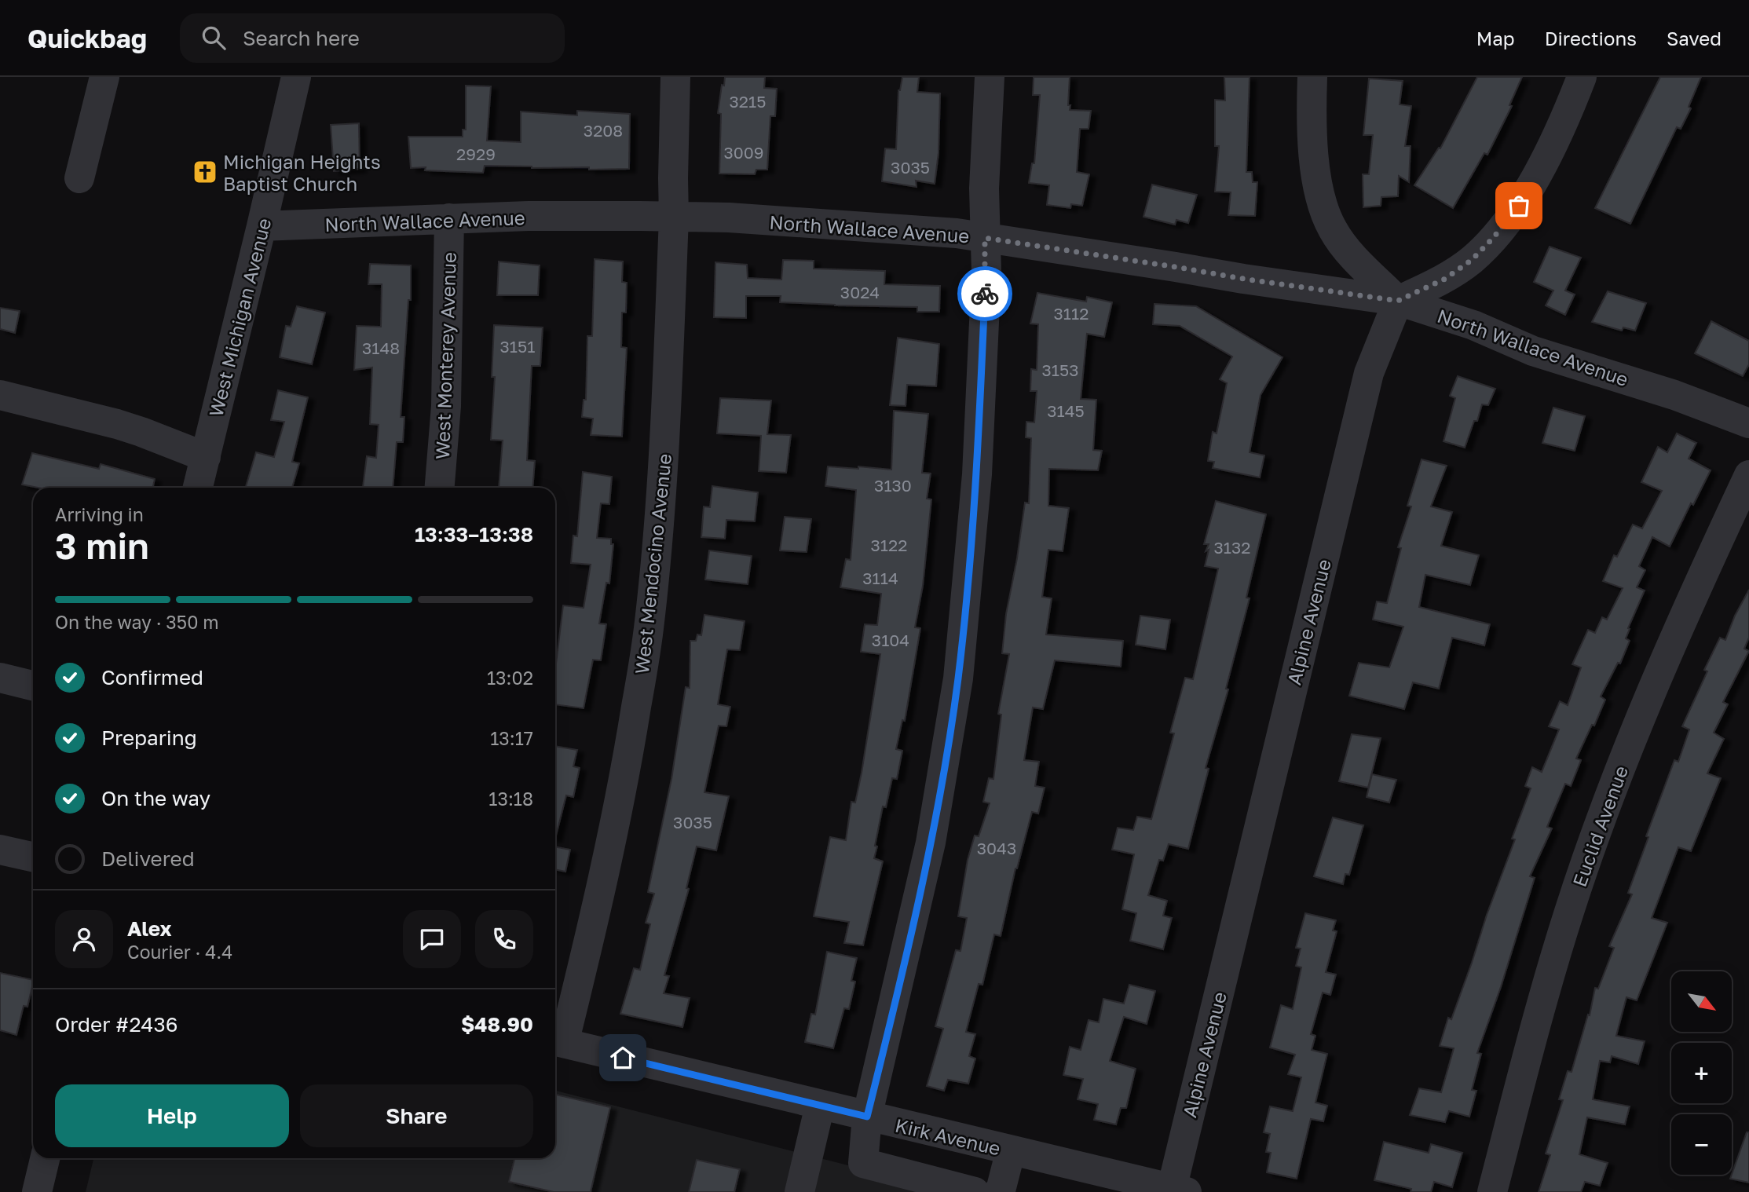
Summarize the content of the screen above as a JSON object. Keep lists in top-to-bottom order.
{
  "streets": {
    "street": [
      "North Wallace Avenue",
      "West Michigan Avenue",
      "West Monterey Avenue",
      "West Mendocino Avenue",
      "Alpine Avenue",
      "Euclid Avenue",
      "Kirk Avenue"
    ]
  },
  "crossings": [
    ["North Wallace Avenue", "West Michigan Avenue"],
    ["North Wallace Avenue", "West Monterey Avenue"],
    ["North Wallace Avenue", "West Mendocino Avenue"],
    ["North Wallace Avenue", "Alpine Avenue"],
    ["West Mendocino Avenue", "Kirk Avenue"],
    ["Alpine Avenue", "Kirk Avenue"]
  ],
  "places": {
    "church": ["Michigan Heights Baptist Church"]
  },
  "house_numbers": [
    "3215",
    "3208",
    "3009",
    "2929",
    "3035",
    "3024",
    "3112",
    "3151",
    "3148",
    "3153",
    "3145",
    "3130",
    "3122",
    "3132",
    "3114",
    "3104",
    "3035",
    "3043"
  ],
  "north": "bottom right",
  "page": {
    "header": "Quickbag",
    "search": "Search here",
    "nav": ["Map", "Directions", "Saved"],
    "heading": ["3 min", "Arriving in", "13:33–13:38"],
    "panel": [
      "Alex",
      "Courier · 4.4",
      "Order #2436",
      "$48.90"
    ],
    "bar": "On the way · 350 m",
    "list": [
      ["Confirmed", "13:02"],
      ["Preparing", "13:17"],
      ["On the way", "13:18"],
      "Delivered"
    ],
    "map_buttons": ["+", "−"],
    "buttons": ["Help", "Share"]
  }
}
